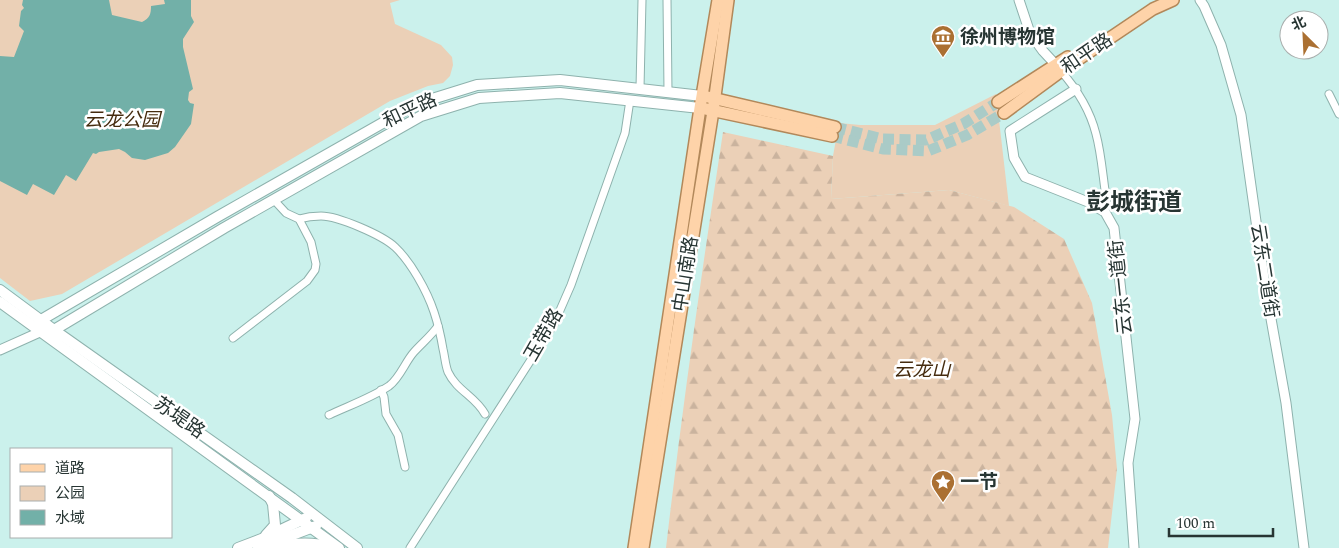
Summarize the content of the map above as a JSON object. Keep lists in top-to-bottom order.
{
  "streets": {
    "main road": ["和平路", "中山南路", "苏堤路"],
    "street": ["云东二道街", "云东一道街", "玉带路"]
  },
  "crossings": [
    ["和平路", "中山南路"],
    ["和平路", "玉带路"],
    ["和平路", "苏堤路"]
  ],
  "districts": ["彭城街道"],
  "parks": ["云龙公园", "云龙山"],
  "places": {
    "museum": ["徐州博物馆"],
    "place": ["一节"]
  },
  "legend": ["道路", "公园", "水域"],
  "scale_bar": "100 m",
  "north": "top left"
}
